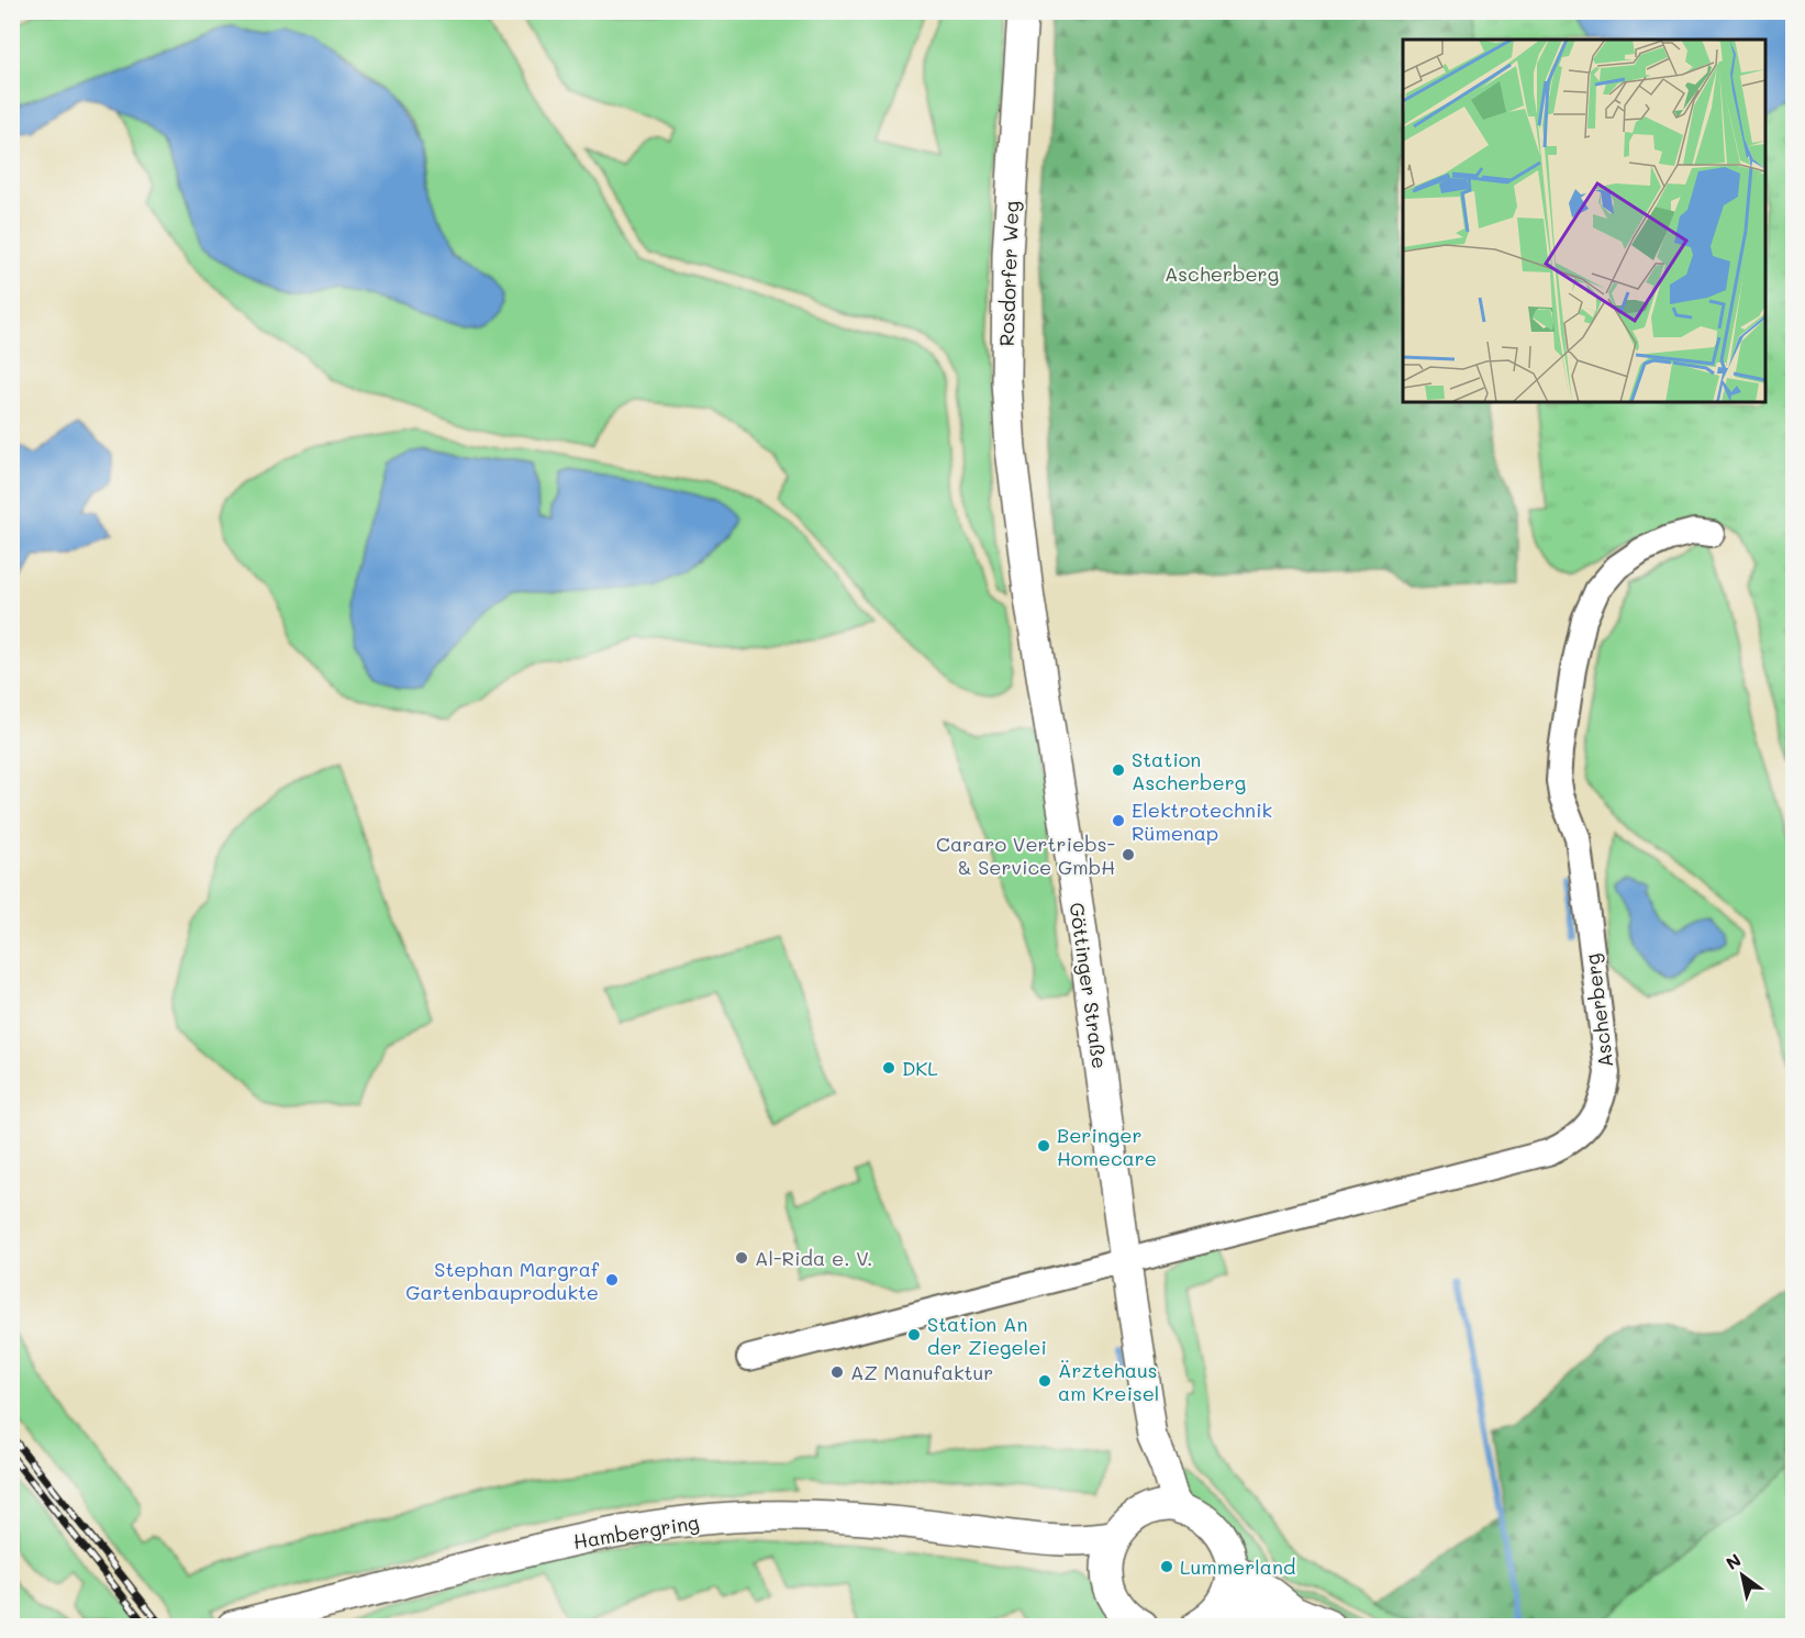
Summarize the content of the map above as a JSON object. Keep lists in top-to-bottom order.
{
  "streets": {
    "main road": ["Rosdorfer Weg", "Göttinger Straße", "Hambergring"],
    "street": ["Ascherberg"]
  },
  "crossings": [
    ["Rosdorfer Weg", "Göttinger Straße"],
    ["Göttinger Straße", "Ascherberg"]
  ],
  "parks": ["Ascherberg"],
  "places": [
    "Station Ascherberg",
    "Elektrotechnik Rümenap",
    "Cararo Vertriebs- & Service GmbH",
    "DKL",
    "Beringer Homecare",
    "Al-Rida e. V.",
    "Stephan Margraf Gartenbauprodukte",
    "Station An der Ziegelei",
    "AZ Manufaktur",
    "Ärztehaus am Kreisel",
    "Lummerland"
  ],
  "north": "top left"
}
